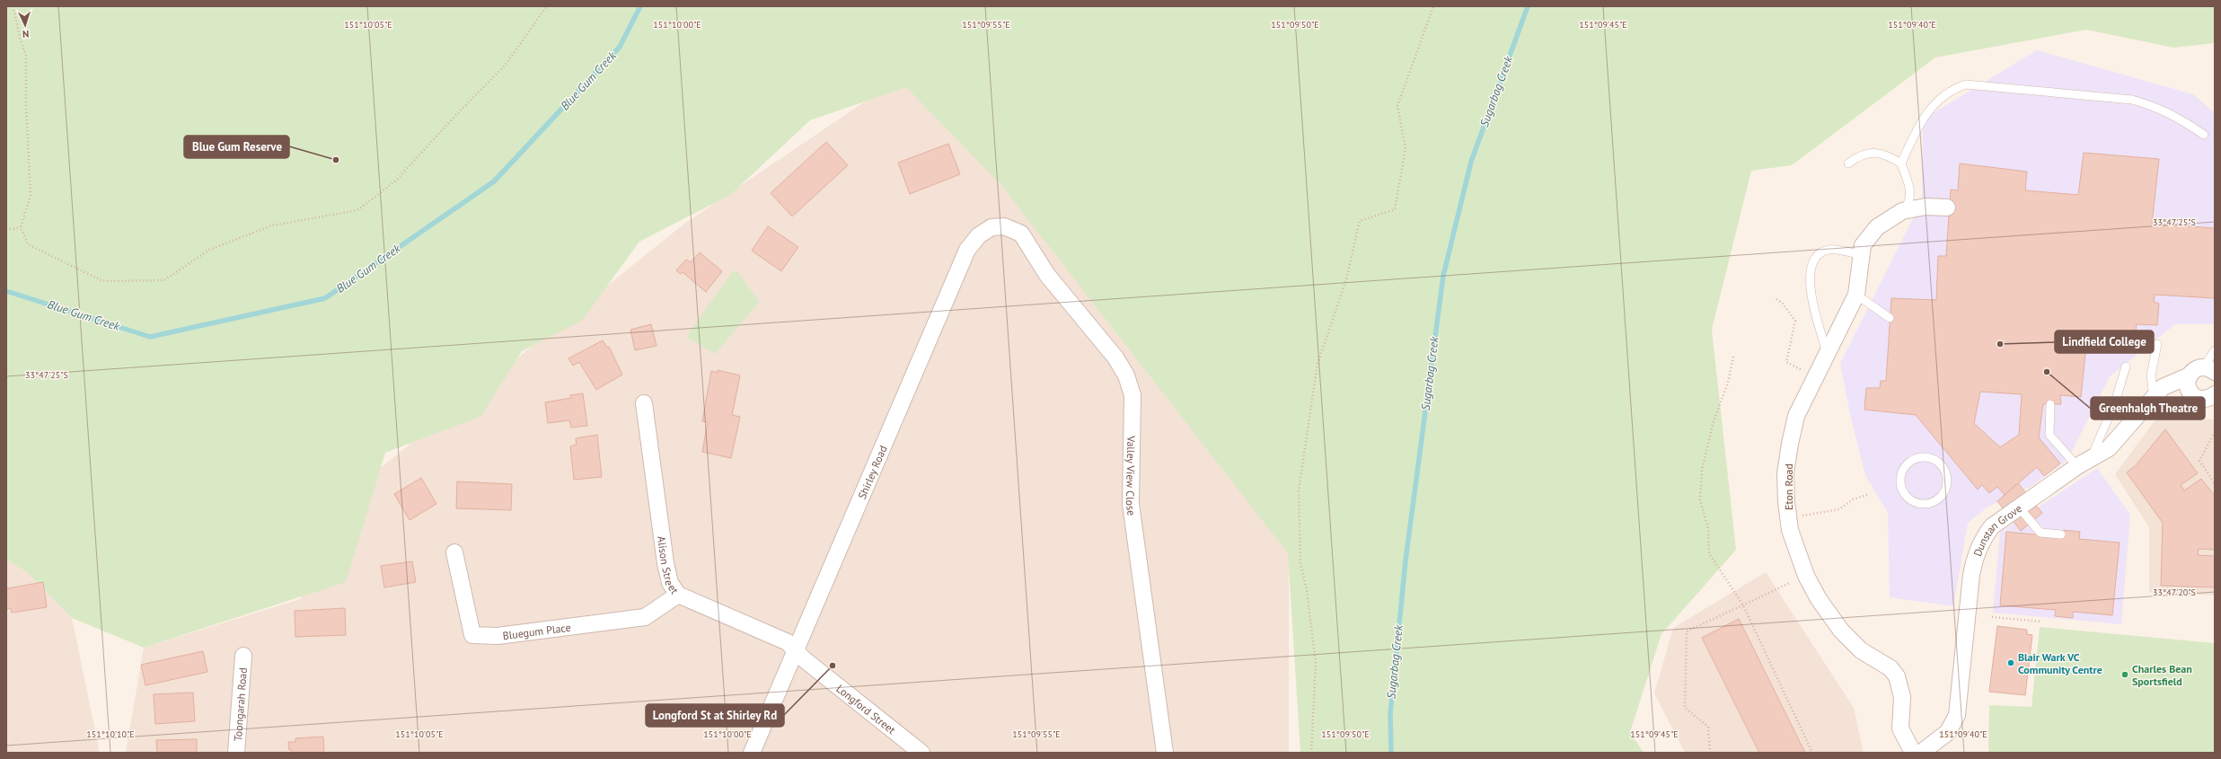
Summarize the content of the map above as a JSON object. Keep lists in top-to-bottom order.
{
  "streets": {
    "street": [
      "Shirley Road",
      "Valley View Close",
      "Eton Road",
      "Dunstan Grove",
      "Alison Street",
      "Bluegum Place",
      "Toongarah Road",
      "Longford Street"
    ]
  },
  "crossings": [
    ["Shirley Road", "Valley View Close"],
    ["Shirley Road", "Alison Street"],
    ["Shirley Road", "Longford Street"],
    ["Alison Street", "Bluegum Place"],
    ["Alison Street", "Longford Street"]
  ],
  "water": ["Blue Gum Creek", "Sugarbag Creek"],
  "places": [
    "Blue Gum Reserve",
    "Lindfield College",
    "Greenhalgh Theatre",
    "Blair Wark VC Community Centre",
    "Longford St at Shirley Rd",
    "Charles Bean Sportsfield"
  ],
  "north": "bottom",
  "coordinates": [
    "151°10'05\"E",
    "151°10'00\"E",
    "151°09'55\"E",
    "151°09'50\"E",
    "151°09'45\"E",
    "151°09'40\"E",
    "33°47'25\"S",
    "33°47'20\"S",
    "151°10'10\"E"
  ]
}
